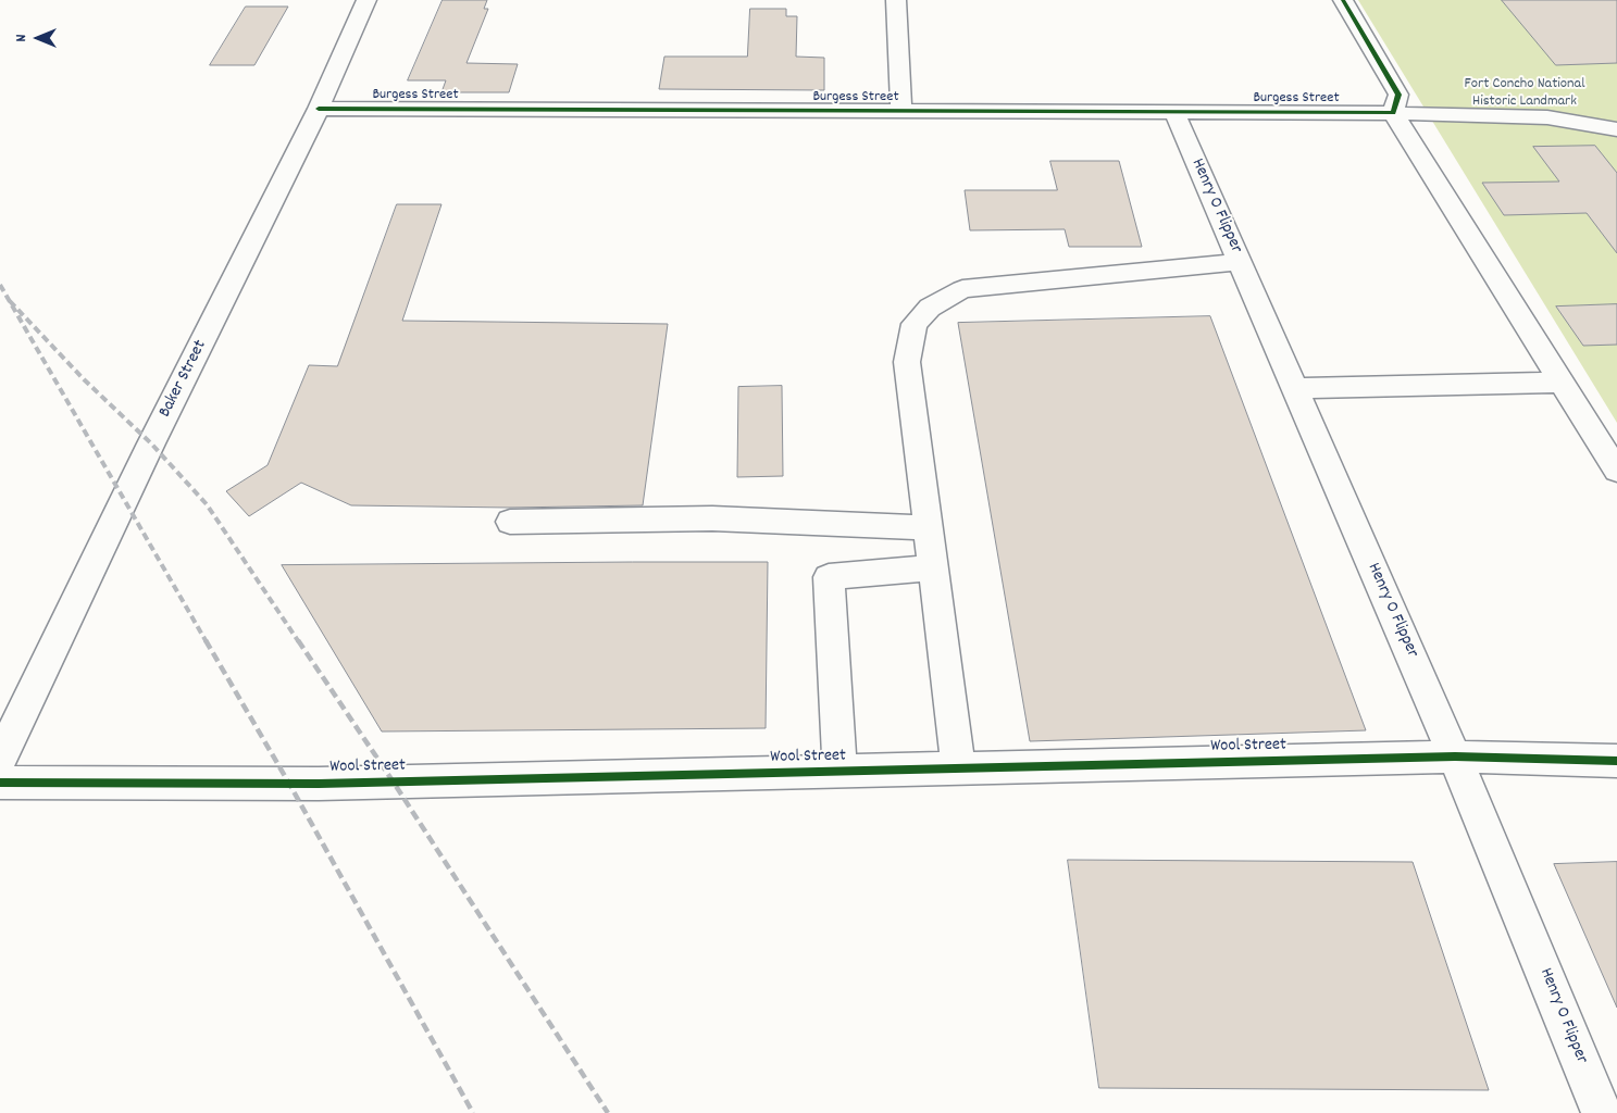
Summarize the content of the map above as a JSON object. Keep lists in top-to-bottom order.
{
  "streets": {
    "street": [
      "Burgess Street",
      "Henry O Flipper",
      "Baker Street",
      "Wool Street"
    ]
  },
  "crossings": [
    ["Burgess Street", "Henry O Flipper"],
    ["Burgess Street", "Baker Street"],
    ["Henry O Flipper", "Wool Street"]
  ],
  "parks": ["Fort Concho National Historic Landmark"],
  "north": "left"
}
